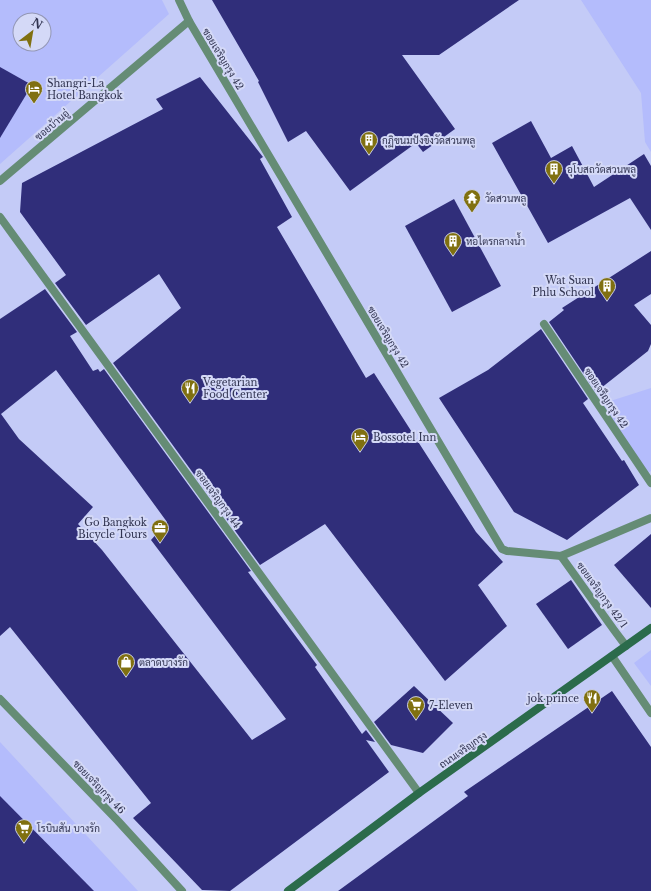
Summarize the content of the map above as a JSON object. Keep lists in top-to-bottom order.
{
  "streets": {
    "main road": ["ถนนเจริญกรุง"],
    "street": [
      "ซอยเจริญกรุง 42",
      "ซอยบ้านอู่",
      "ซอยเจรืญกรุง 42",
      "ซอยเจริญกรุง 44",
      "ซอยเจริญกรุง 42/1",
      "ซอยเจริญกรุง 46"
    ]
  },
  "crossings": [
    ["ซอยเจริญกรุง 42", "ซอยบ้านอู่"],
    ["ซอยเจริญกรุง 42", "ซอยเจริญกรุง 42/1"],
    ["ซอยเจริญกรุง 44", "ถนนเจริญกรุง"],
    ["ซอยเจริญกรุง 42/1", "ถนนเจริญกรุง"]
  ],
  "places": {
    "hotel": ["Shangri-La Hotel Bangkok", "Bossotel Inn"],
    "building": [
      "กุฏิขนมปังขิงวัดสวนพลู",
      "อุโบสถวัดสวนพลู",
      "หอไตรกลางน้ำ",
      "Wat Suan Phlu School"
    ],
    "temple": ["วัดสวนพลู"],
    "restaurant": ["Vegetarian Food Center", "jok prince"],
    "office": ["Go Bangkok Bicycle Tours"],
    "shop": ["ตลาดบางรัก"],
    "supermarket": ["7-Eleven", "โรบินสัน บางรัก"]
  },
  "north": "top right"
}
